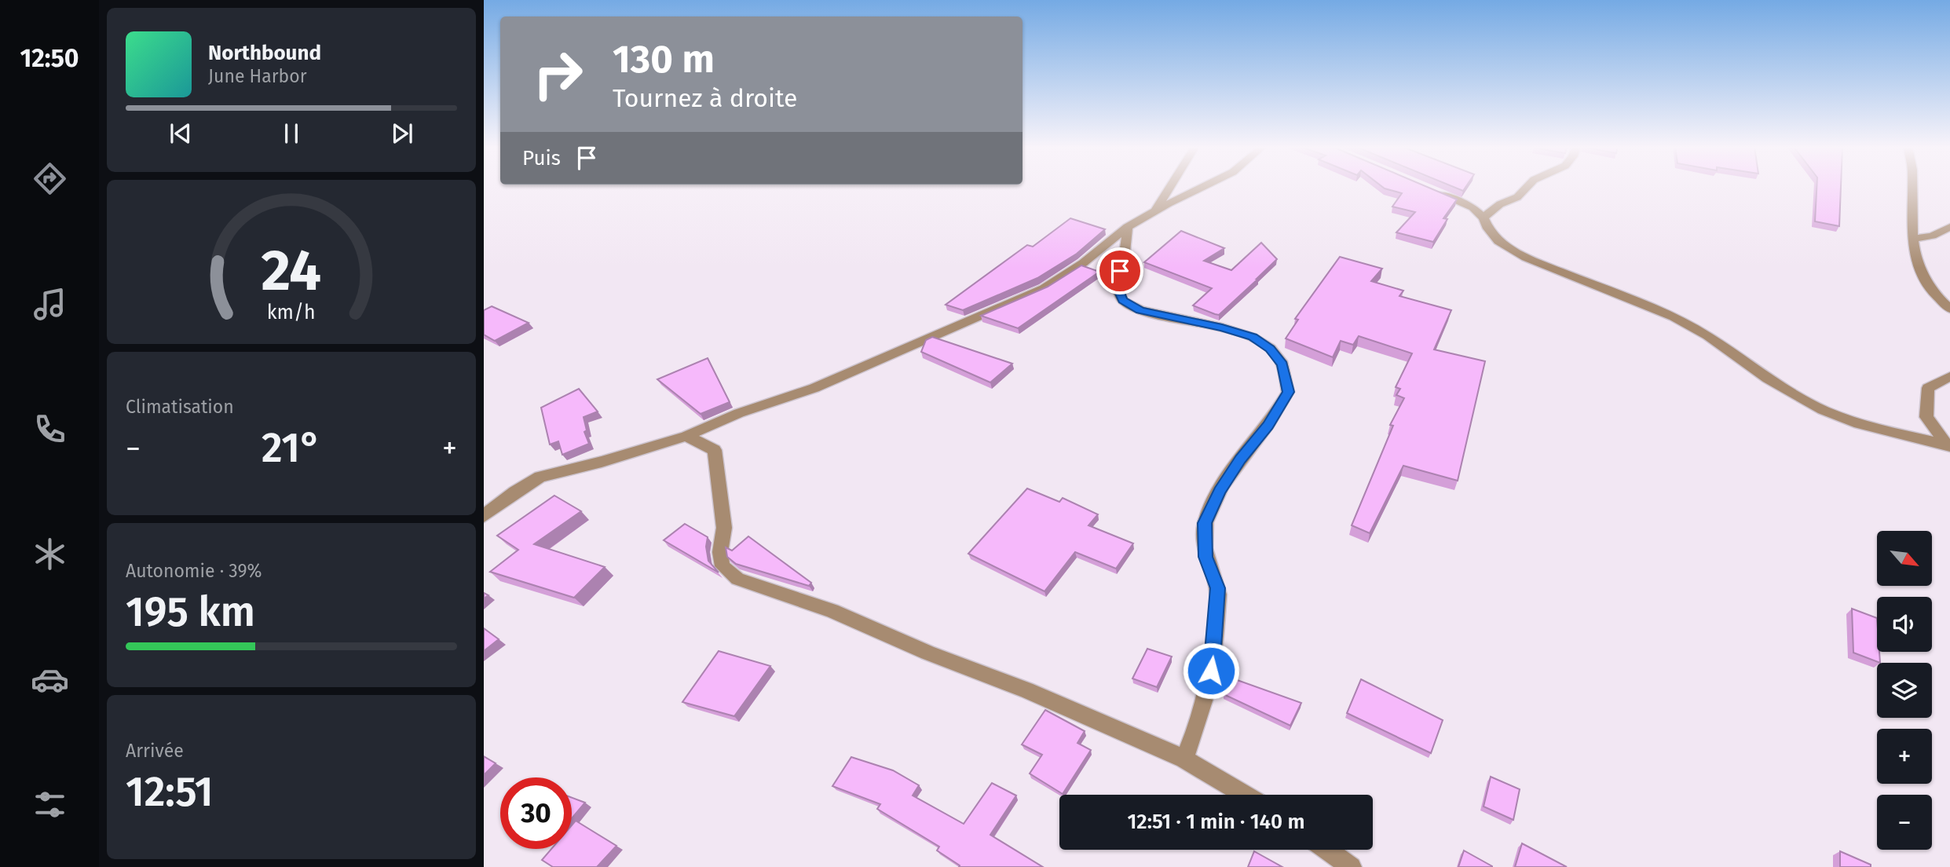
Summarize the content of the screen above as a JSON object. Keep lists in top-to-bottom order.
{
  "north": "bottom right",
  "page": {
    "tabs": "12:50",
    "turn": ["130 m", "Tournez à droite"],
    "song": ["Northbound", "June Harbor"],
    "then": "Puis",
    "tile": [
      "Climatisation",
      ["Autonomie · 39%", "195 km"],
      ["Arrivée", "12:51"]
    ],
    "heat": ["−", "21°", "+"],
    "map_buttons": ["+", "−"],
    "limit": "30",
    "trip": "12:51 · 1 min · 140 m",
    "gauge": ["24", "km/h"]
  }
}
